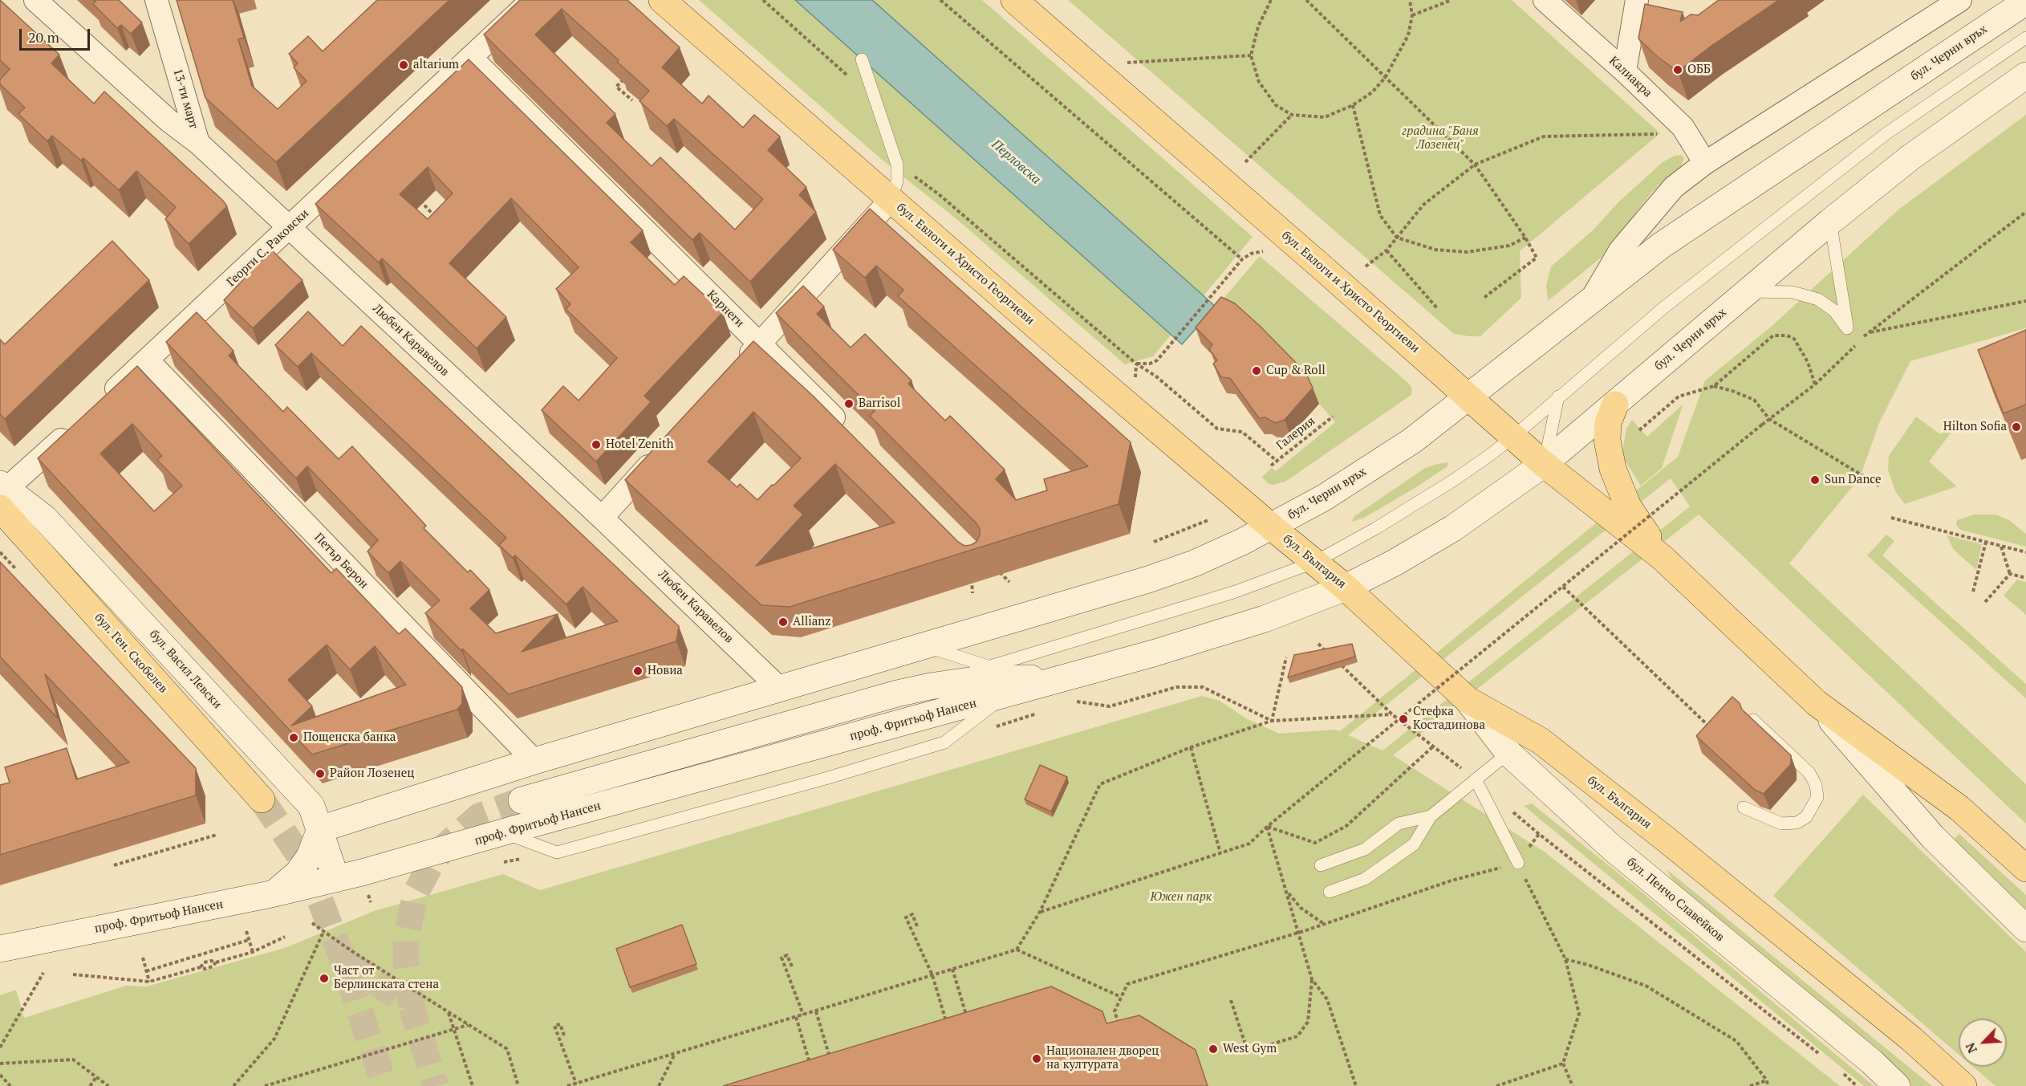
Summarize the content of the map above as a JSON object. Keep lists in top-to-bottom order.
{
  "streets": {
    "main road": [
      "бул. Черни връх",
      "бул. Евлоги и Христо Георгиеви",
      "бул. България",
      "бул. Ген. Скобелев",
      "бул. Васил Левски",
      "проф. Фритьоф Нансен",
      "бул. Пенчо Славейков"
    ],
    "street": [
      "Калиакра",
      "13-ти март",
      "Георги С. Раковски",
      "Карнеги",
      "Любен Каравелов",
      "Петър Берон"
    ],
    "path": ["Галерия"]
  },
  "crossings": [
    ["бул. Черни връх", "Калиакра"],
    ["бул. Черни връх", "бул. Евлоги и Христо Георгиеви"],
    ["бул. Черни връх", "бул. България"],
    ["бул. Черни връх", "проф. Фритьоф Нансен"],
    ["13-ти март", "Любен Каравелов"],
    ["Георги С. Раковски", "Карнеги"],
    ["Георги С. Раковски", "Любен Каравелов"],
    ["Георги С. Раковски", "Петър Берон"],
    ["бул. Евлоги и Христо Георгиеви", "бул. България"],
    ["бул. България", "проф. Фритьоф Нансен"],
    ["бул. България", "бул. Пенчо Славейков"],
    ["бул. Ген. Скобелев", "бул. Васил Левски"],
    ["бул. Васил Левски", "проф. Фритьоф Нансен"]
  ],
  "water": ["Перловска"],
  "parks": ["градина \"Баня Лозенец\"", "Южен парк"],
  "places": [
    "altarium",
    "ОББ",
    "Cup & Roll",
    "Barrisol",
    "Hilton Sofia",
    "Hotel Zenith",
    "Sun Dance",
    "Allianz",
    "Новиа",
    "Стефка Костадинова",
    "Пощенска банка",
    "Район Лозенец",
    "Част от Берлинската стена",
    "West Gym",
    "Национален дворец на културата"
  ],
  "scale_bar": "20 m",
  "north": "bottom left"
}
